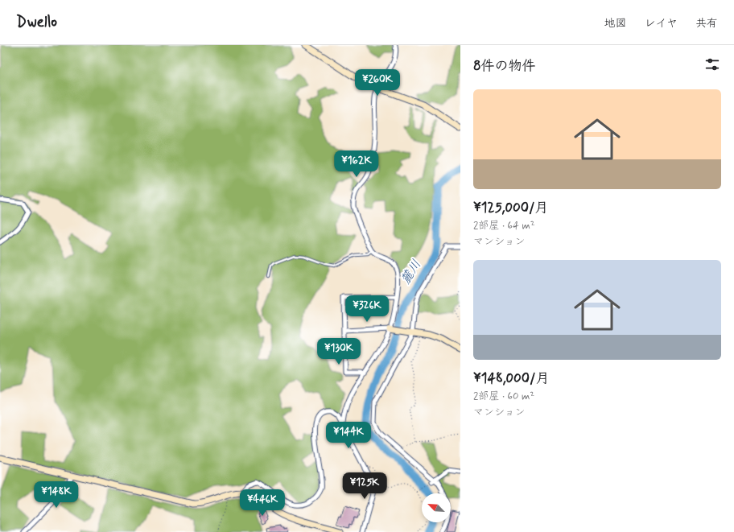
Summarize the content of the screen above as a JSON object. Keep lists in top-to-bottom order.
{
  "water": ["麓川"],
  "north": "top left",
  "page": {
    "header": "Dwello",
    "nav": ["地図", "レイヤ", "共有"],
    "heading": "8件の物件",
    "price": [
      "¥260K",
      "¥162K",
      "¥326K",
      "¥130K",
      "¥144K",
      "¥125K",
      "¥148K",
      "¥446K"
    ],
    "list": [
      {
        "name": "¥125,000/月",
        "note": "2部屋 · 64 m² · マンション"
      },
      {
        "name": "¥148,000/月",
        "note": "2部屋 · 60 m² · マンション"
      }
    ]
  }
}
